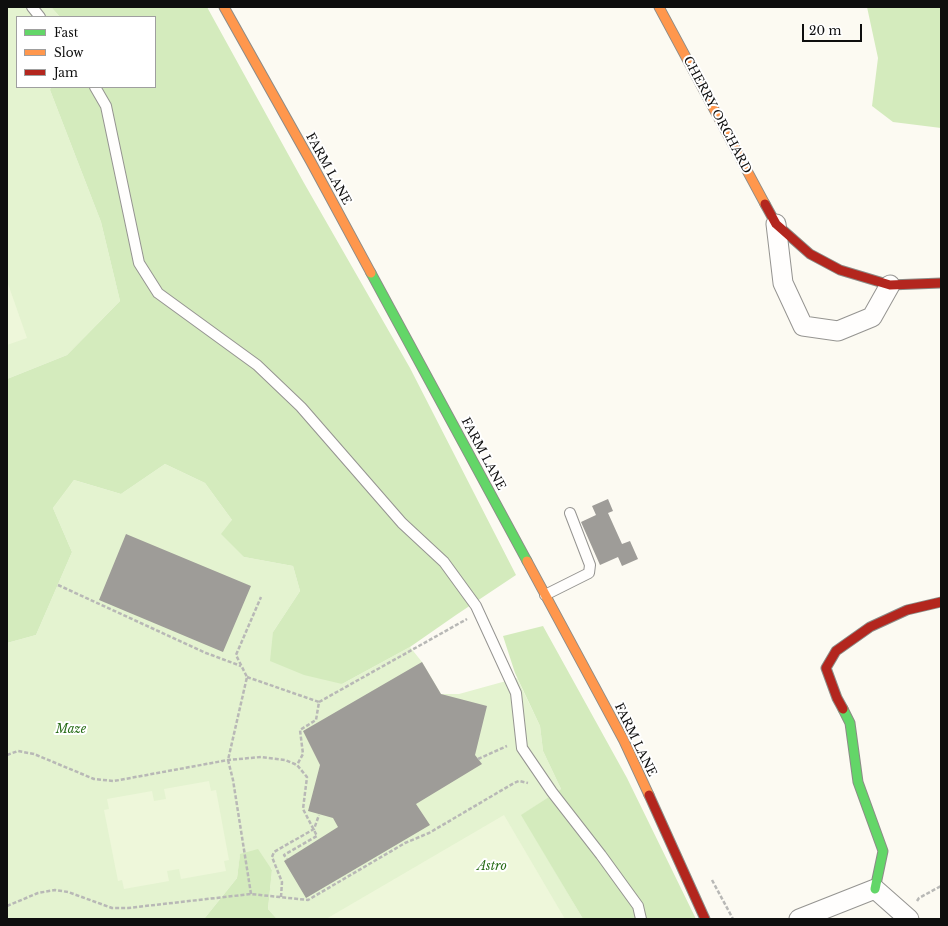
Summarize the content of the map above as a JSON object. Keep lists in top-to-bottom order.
{
  "streets": {
    "street": ["CHERRY ORCHARD", "FARM LANE"]
  },
  "parks": ["Maze", "Astro"],
  "legend": ["Fast", "Slow", "Jam"],
  "scale_bar": "20 m"
}
